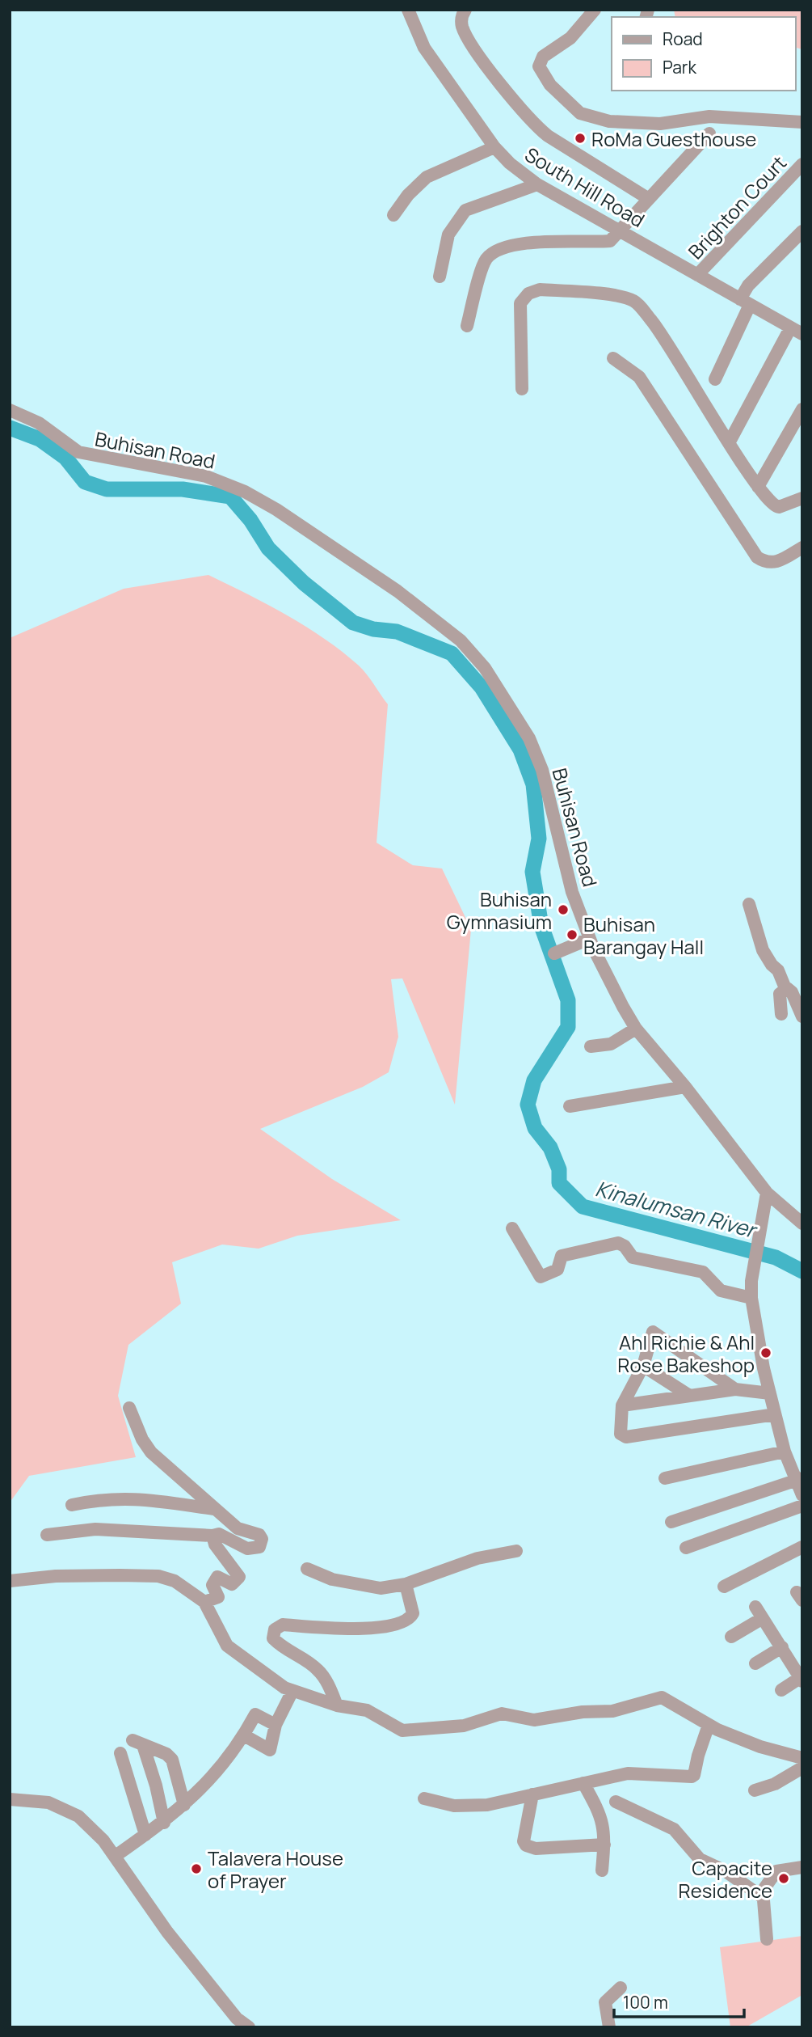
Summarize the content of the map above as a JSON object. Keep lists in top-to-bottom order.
{
  "streets": {
    "street": ["South Hill Road", "Brighton Court", "Buhisan Road"]
  },
  "crossings": [
    ["South Hill Road", "Brighton Court"]
  ],
  "water": ["Kinalumsan River"],
  "places": [
    "RoMa Guesthouse",
    "Buhisan Gymnasium",
    "Buhisan Barangay Hall",
    "Ahl Richie & Ahl Rose Bakeshop",
    "Talavera House of Prayer",
    "Capacite Residence"
  ],
  "legend": ["Road", "Park"],
  "scale_bar": "100 m"
}
